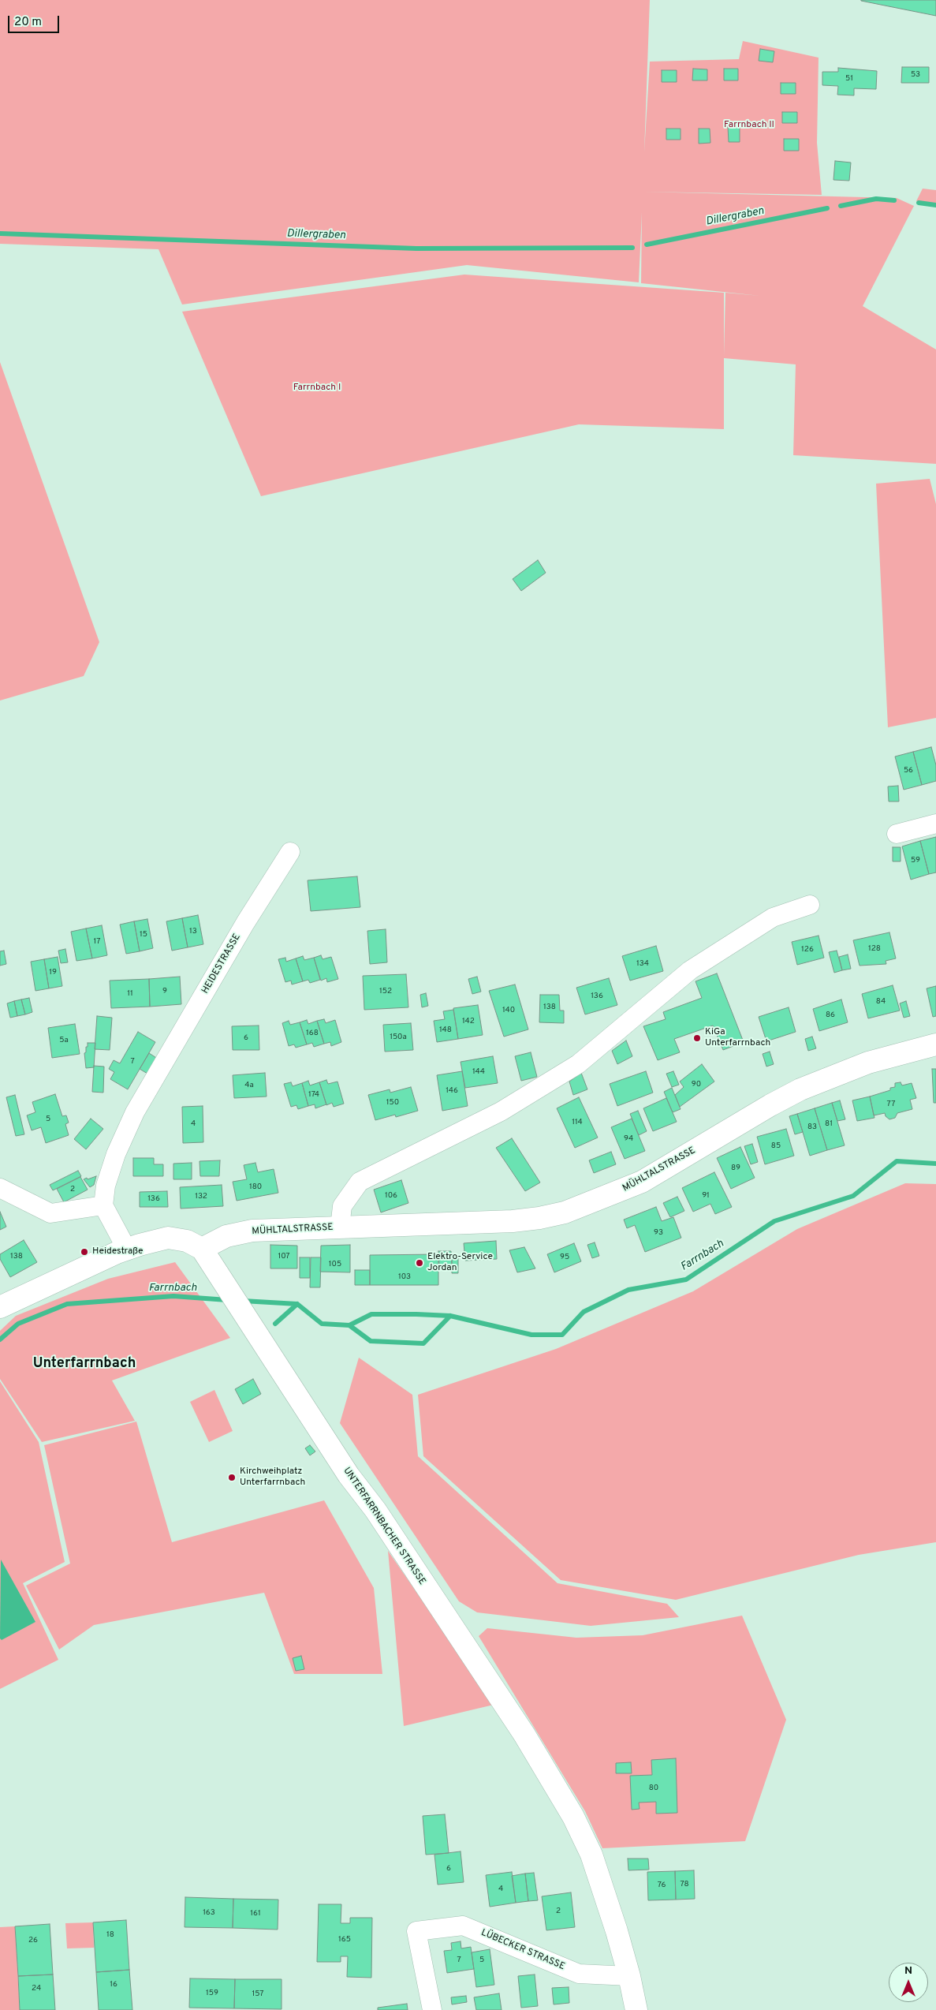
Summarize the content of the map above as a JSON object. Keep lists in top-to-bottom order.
{
  "streets": {
    "street": [
      "HEIDESTRASSE",
      "MÜHLTALSTRASSE",
      "UNTERFARRNBACHER STRASSE",
      "LÜBECKER STRASSE"
    ]
  },
  "crossings": [
    ["MÜHLTALSTRASSE", "UNTERFARRNBACHER STRASSE"],
    ["UNTERFARRNBACHER STRASSE", "LÜBECKER STRASSE"]
  ],
  "districts": ["Unterfarrnbach"],
  "water": ["Dillergraben", "Farrnbach"],
  "parks": ["Farrnbach II", "Farrnbach I"],
  "places": [
    "KiGa Unterfarrnbach",
    "Heidestraße",
    "Elektro-Service Jordan",
    "Kirchweihplatz Unterfarrnbach"
  ],
  "house_numbers": [
    "53",
    "51",
    "56",
    "59",
    "13",
    "15",
    "17",
    "128",
    "126",
    "134",
    "19",
    "9",
    "152",
    "11",
    "136",
    "84",
    "138",
    "140",
    "86",
    "142",
    "148",
    "168",
    "150a",
    "6",
    "5a",
    "7",
    "144",
    "90",
    "4a",
    "146",
    "174",
    "150",
    "77",
    "5",
    "114",
    "4",
    "81",
    "83",
    "94",
    "85",
    "89",
    "180",
    "2",
    "106",
    "91",
    "132",
    "136",
    "93",
    "138",
    "107",
    "95",
    "105",
    "103",
    "80",
    "6",
    "78",
    "76",
    "4",
    "2",
    "163",
    "161",
    "18",
    "165",
    "26",
    "7",
    "5",
    "16",
    "24",
    "159",
    "157"
  ],
  "scale_bar": "20 m",
  "north": "top"
}
